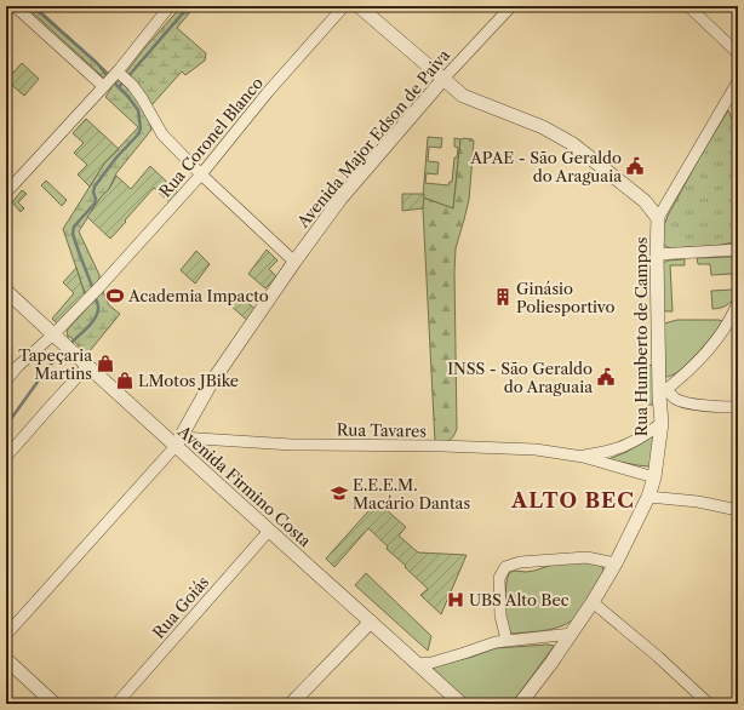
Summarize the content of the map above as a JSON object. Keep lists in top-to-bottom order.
{
  "streets": {
    "street": [
      "Rua Coronel Blanco",
      "Avenida Major Edson de Paiva",
      "Rua Humberto de Campos",
      "Rua Tavares",
      "Avenida Firmino Costa",
      "Rua Goiás"
    ]
  },
  "crossings": [
    ["Rua Coronel Blanco", "Avenida Firmino Costa"],
    ["Avenida Major Edson de Paiva", "Rua Tavares"],
    ["Avenida Major Edson de Paiva", "Avenida Firmino Costa"],
    ["Rua Humberto de Campos", "Rua Tavares"],
    ["Rua Tavares", "Avenida Firmino Costa"],
    ["Avenida Firmino Costa", "Rua Goiás"]
  ],
  "districts": ["ALTO BEC"],
  "places": {
    "public building": ["APAE - São Geraldo do Araguaia", "INSS - São Geraldo do Araguaia"],
    "sports": ["Academia Impacto"],
    "building": ["Ginásio Poliesportivo"],
    "shop": ["Tapeçaria Martins", "LMotos JBike"],
    "school or university": ["E.E.E.M. Macário Dantas"],
    "hospital": ["UBS Alto Bec"]
  }
}
